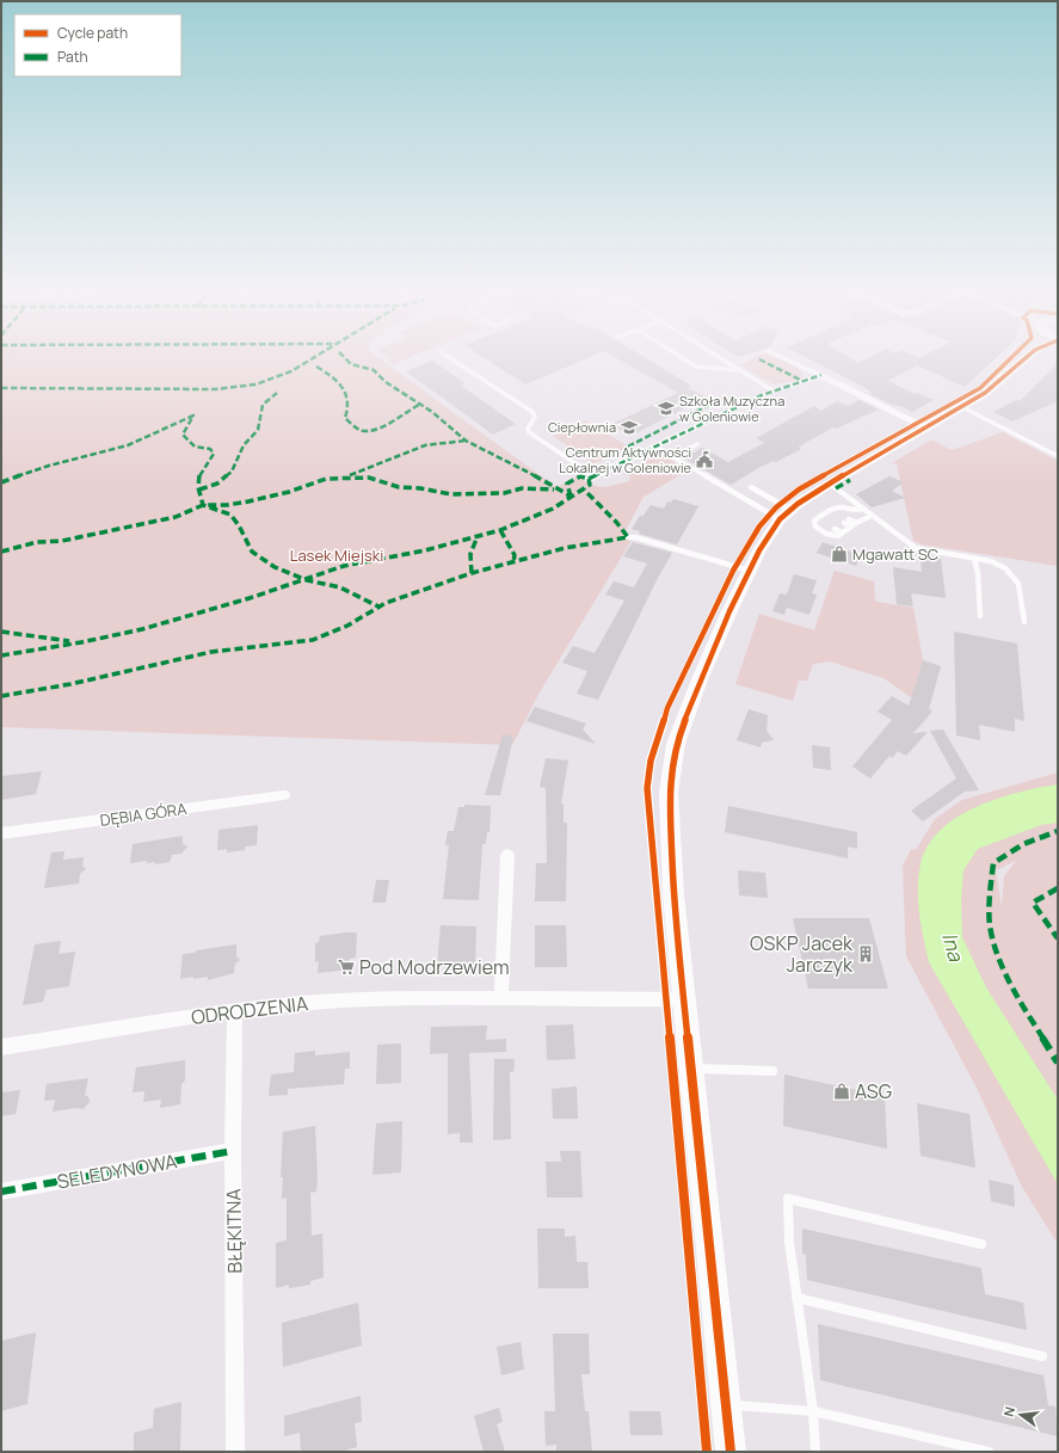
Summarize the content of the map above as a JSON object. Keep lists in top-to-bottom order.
{
  "streets": {
    "street": [
      "DĘBIA GÓRA",
      "ODRODZENIA",
      "SELEDYNOWA",
      "BŁĘKITNA"
    ]
  },
  "crossings": [
    ["ODRODZENIA", "BŁĘKITNA"],
    ["SELEDYNOWA", "BŁĘKITNA"]
  ],
  "water": ["Ina"],
  "parks": ["Lasek Miejski"],
  "places": {
    "school or university": ["Szkoła Muzyczna w Goleniowie", "Ciepłownia"],
    "public building": ["Centrum Aktywności Lokalnej w Goleniowie"],
    "shop": ["Mgawatt SC", "ASG"],
    "building": ["OSKP Jacek Jarczyk"],
    "supermarket": ["Pod Modrzewiem"]
  },
  "legend": ["Cycle path", "Path"],
  "north": "left"
}
